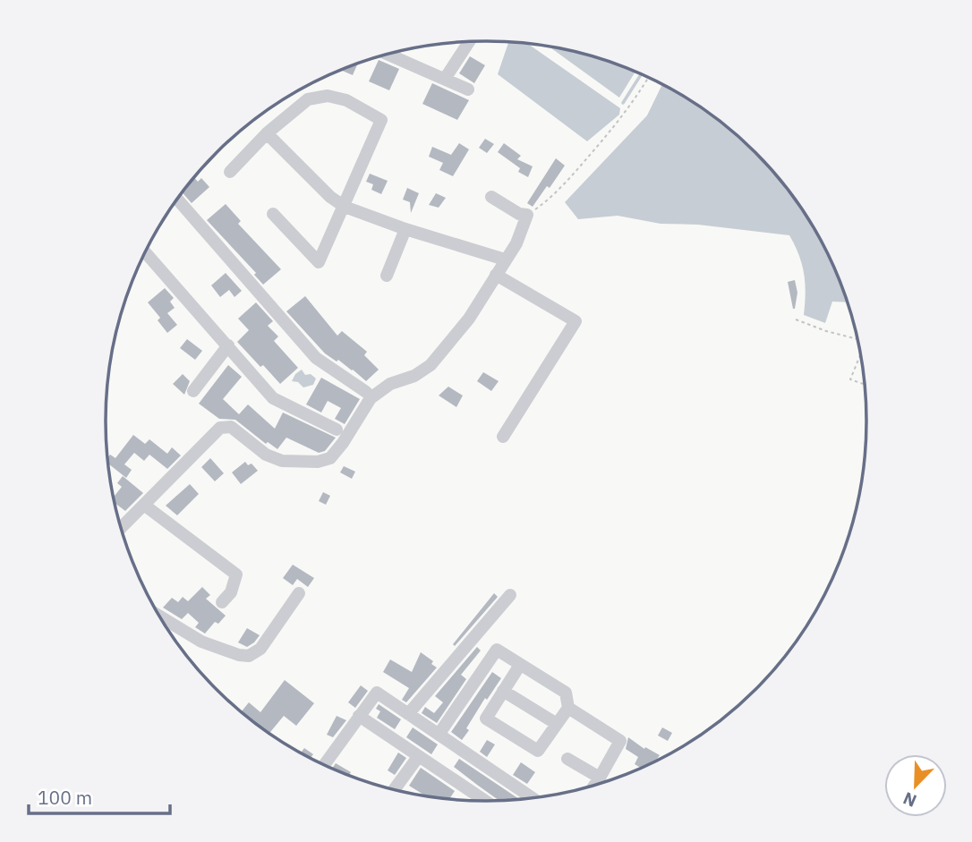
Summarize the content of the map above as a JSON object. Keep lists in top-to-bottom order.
{
  "scale_bar": "100 m",
  "north": "bottom left"
}
